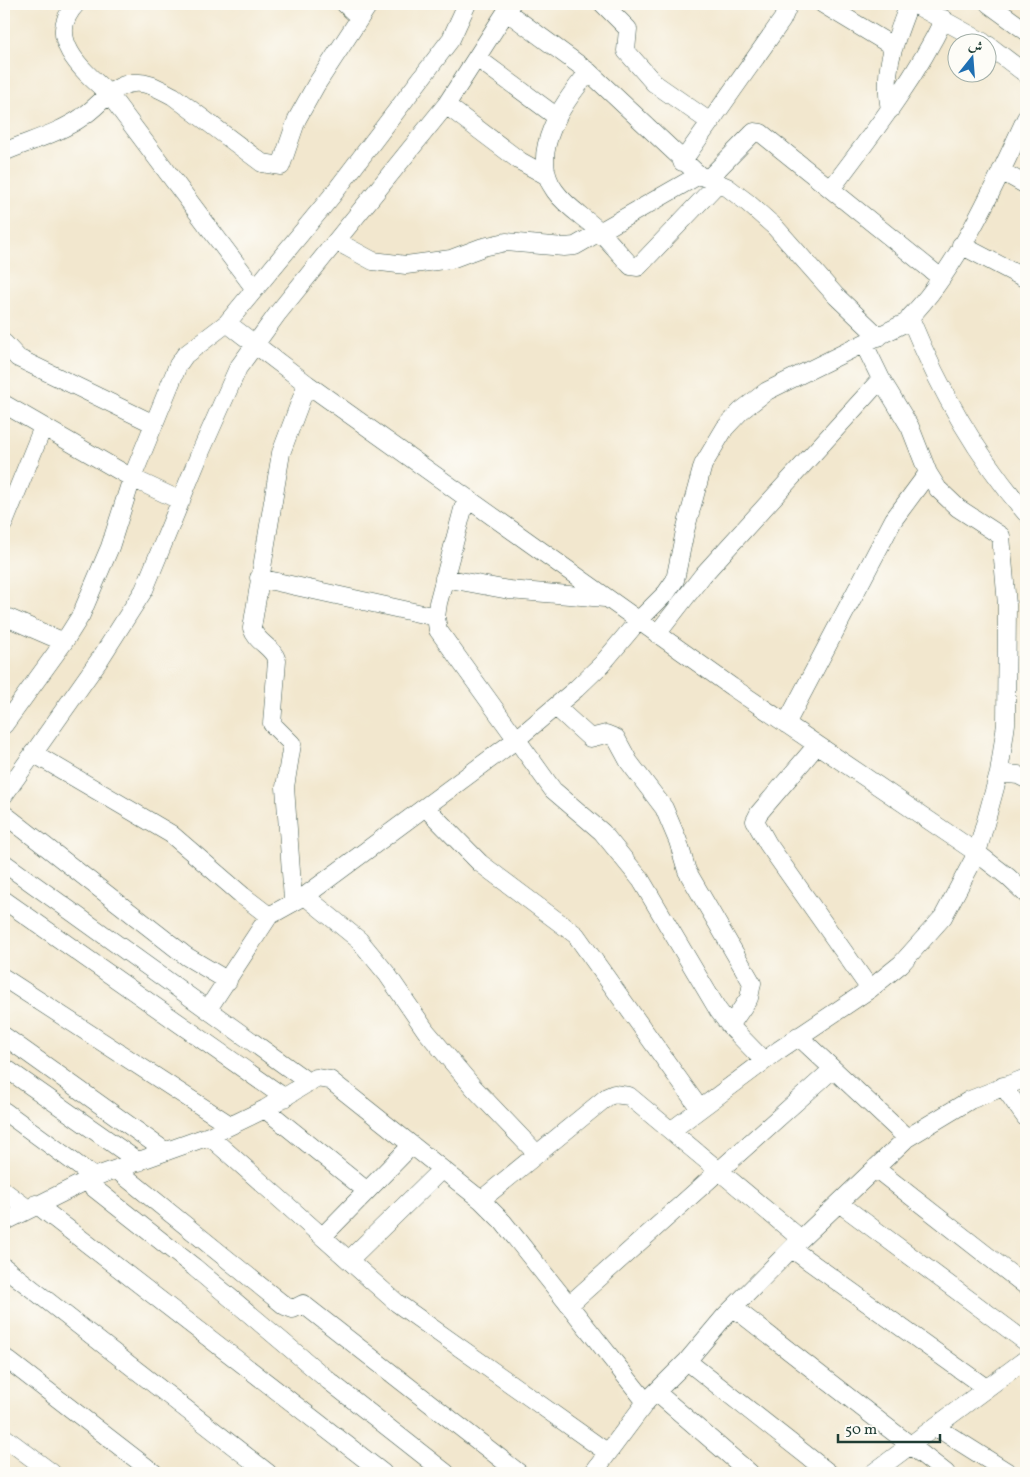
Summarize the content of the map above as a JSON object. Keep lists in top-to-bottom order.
{
  "scale_bar": "50 m",
  "north": "top"
}
